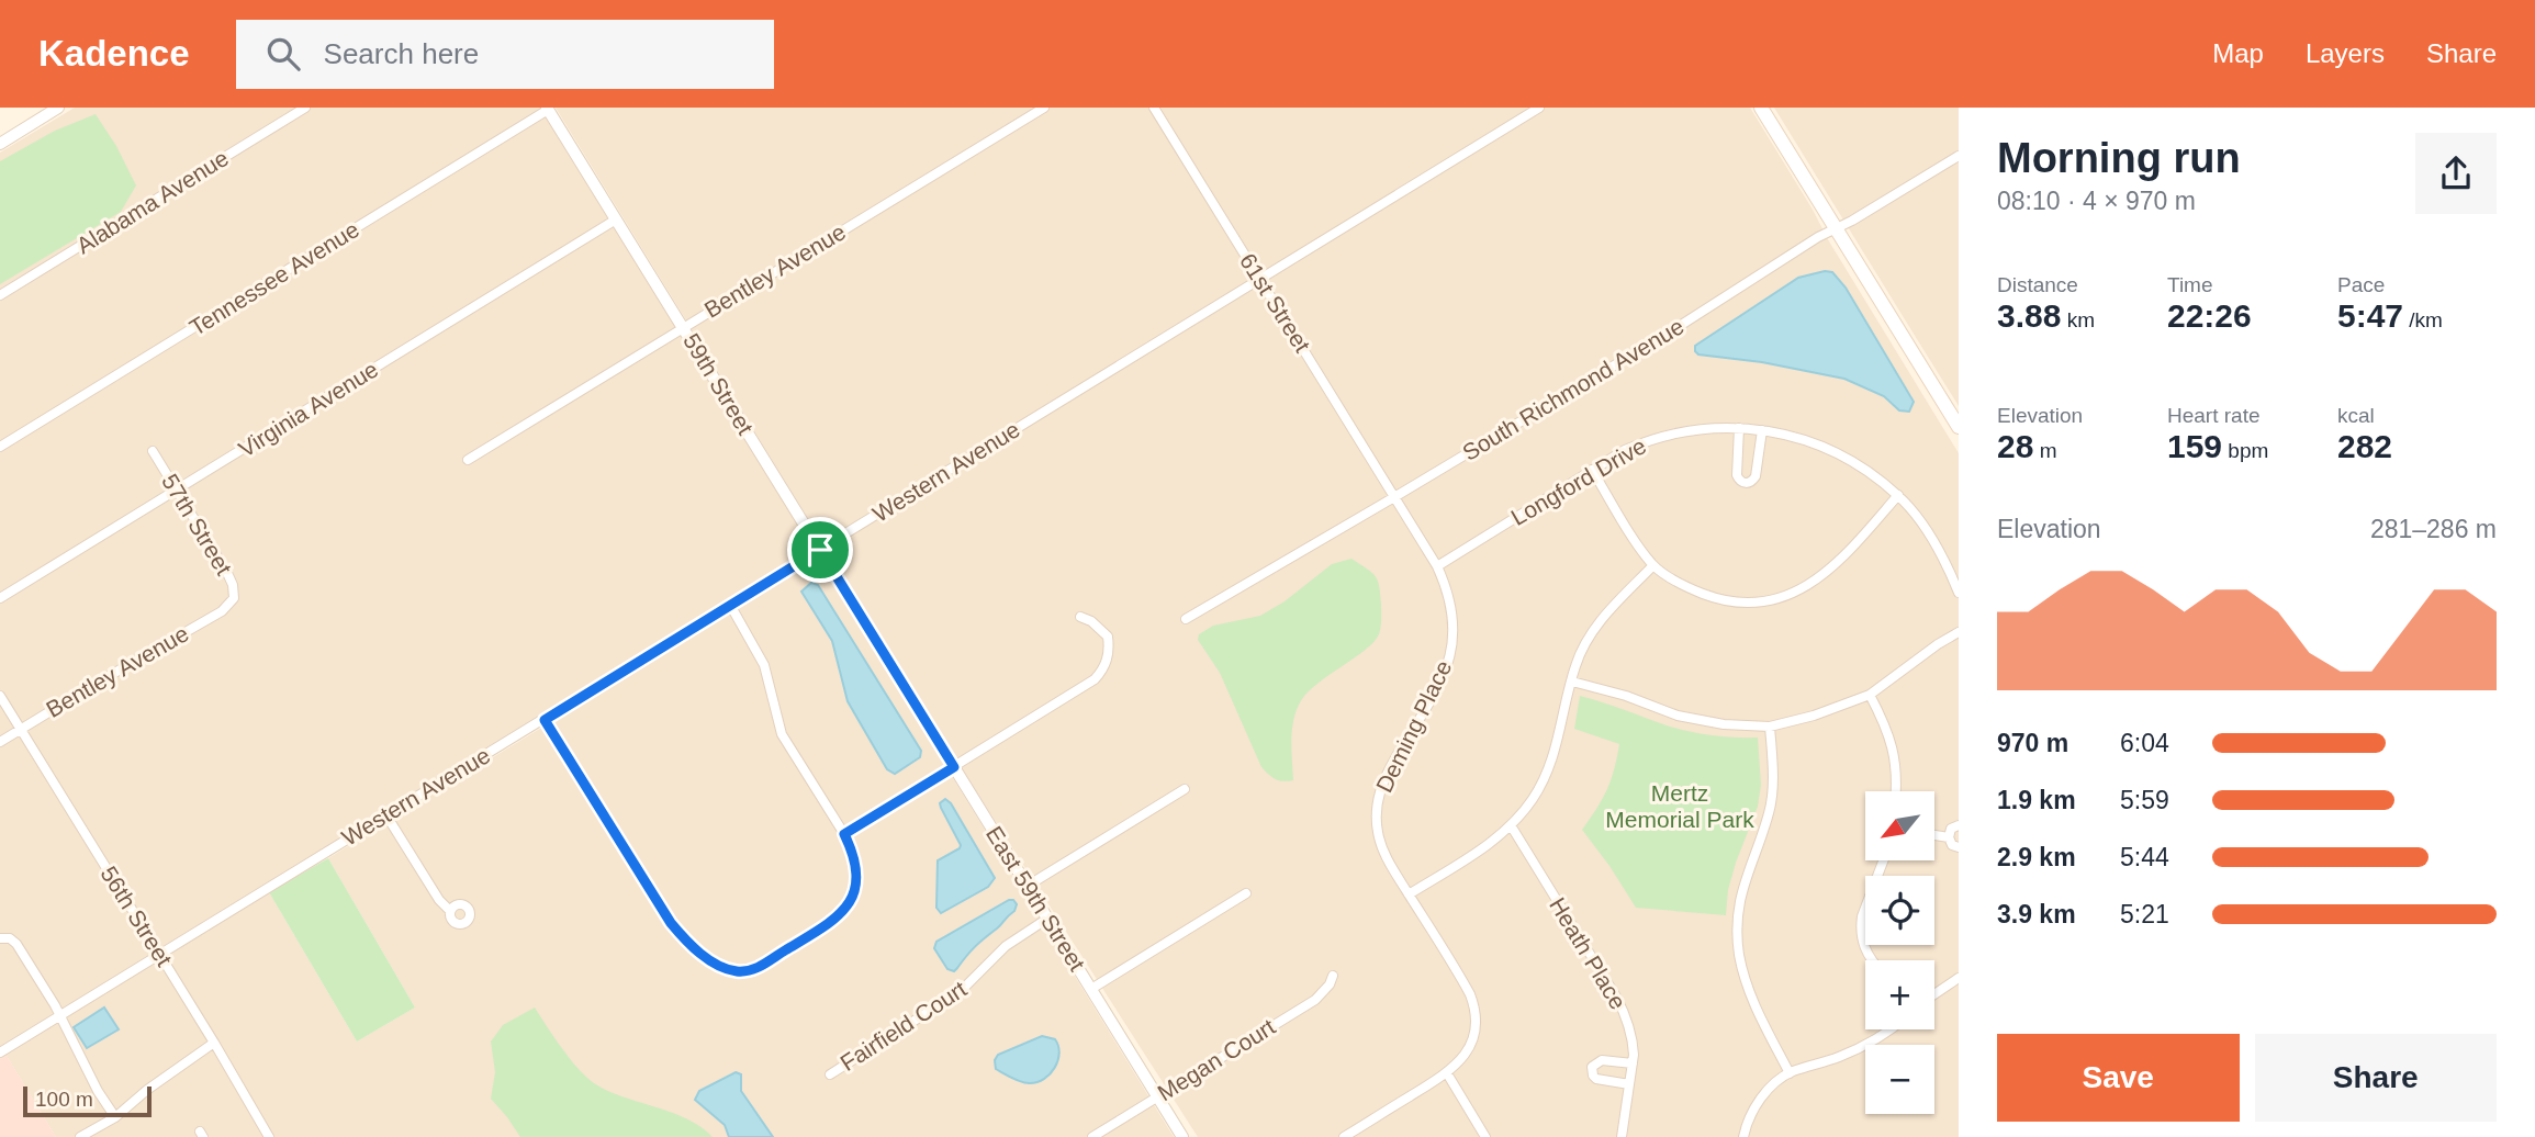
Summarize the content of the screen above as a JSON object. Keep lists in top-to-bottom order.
{
  "streets": {
    "street": [
      "Alabama Avenue",
      "Bentley Avenue",
      "Tennessee Avenue",
      "61st Street",
      "59th Street",
      "South Richmond Avenue",
      "Virginia Avenue",
      "Western Avenue",
      "Longford Drive",
      "57th Street",
      "Deming Place",
      "East 59th Street",
      "56th Street",
      "Heath Place",
      "Fairfield Court",
      "Megan Court"
    ]
  },
  "crossings": [
    ["Bentley Avenue", "59th Street"],
    ["Bentley Avenue", "57th Street"],
    ["Bentley Avenue", "56th Street"],
    ["Tennessee Avenue", "59th Street"],
    ["61st Street", "South Richmond Avenue"],
    ["61st Street", "Western Avenue"],
    ["61st Street", "Deming Place"],
    ["59th Street", "Virginia Avenue"],
    ["59th Street", "Western Avenue"],
    ["59th Street", "East 59th Street"],
    ["South Richmond Avenue", "Deming Place"],
    ["Virginia Avenue", "57th Street"],
    ["Western Avenue", "56th Street"],
    ["Longford Drive", "Deming Place"],
    ["East 59th Street", "Fairfield Court"],
    ["East 59th Street", "Megan Court"]
  ],
  "parks": ["Mertz Memorial Park"],
  "scale_bar": "100 m",
  "north": "bottom left",
  "page": {
    "header": "Kadence",
    "search": "Search here",
    "nav": ["Map", "Layers", "Share"],
    "heading": ["Morning run", "08:10 · 4 × 970 m"],
    "stats": [
      ["Distance", "3.88 km"],
      ["Time", "22:26"],
      ["Pace", "5:47 /km"],
      ["Elevation", "28 m"],
      ["Heart rate", "159 bpm"],
      ["kcal", "282"]
    ],
    "chart": ["Elevation", "281–286 m"],
    "list": [
      {
        "name": "970 m",
        "note": "6:04"
      },
      {
        "name": "1.9 km",
        "note": "5:59"
      },
      {
        "name": "2.9 km",
        "note": "5:44"
      },
      {
        "name": "3.9 km",
        "note": "5:21"
      }
    ],
    "map_buttons": ["+", "−"],
    "buttons": ["Save", "Share"],
    "scale": "100 m"
  }
}
